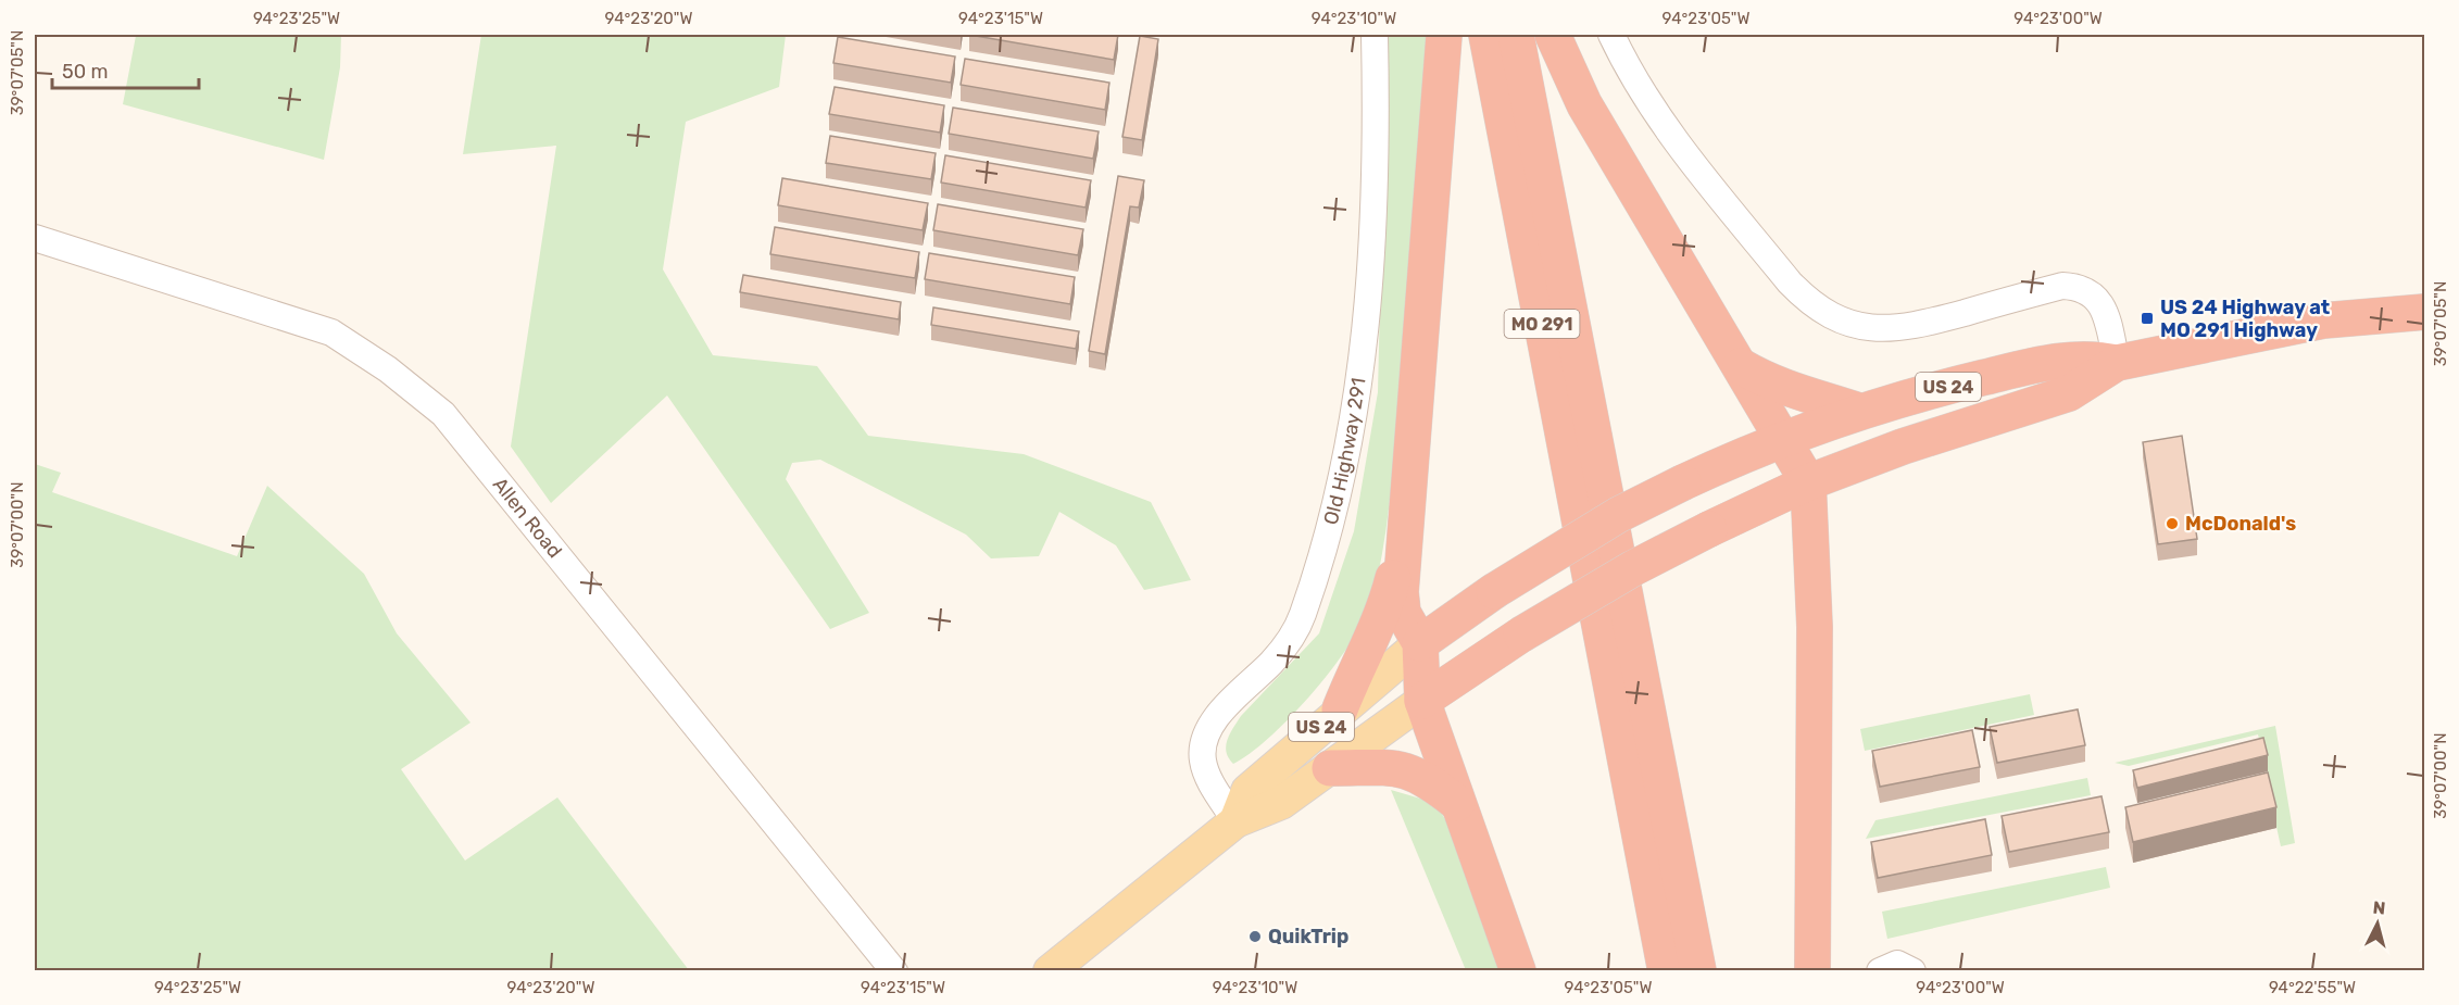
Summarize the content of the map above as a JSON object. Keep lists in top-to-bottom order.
{
  "streets": {
    "highway": ["MO 291", "US 24"],
    "street": ["Old Highway 291", "Allen Road"]
  },
  "crossings": [
    ["US 24", "Old Highway 291"]
  ],
  "places": {
    "transit": ["US 24 Highway at MO 291 Highway"],
    "other": ["McDonald's", "QuikTrip"]
  },
  "scale_bar": "50 m",
  "north": "top",
  "coordinates": [
    "94°23'25\"W",
    "94°23'20\"W",
    "94°23'15\"W",
    "94°23'10\"W",
    "94°23'05\"W",
    "94°23'00\"W",
    "39°07'05\"N",
    "39°07'00\"N",
    "94°22'55\"W"
  ]
}
